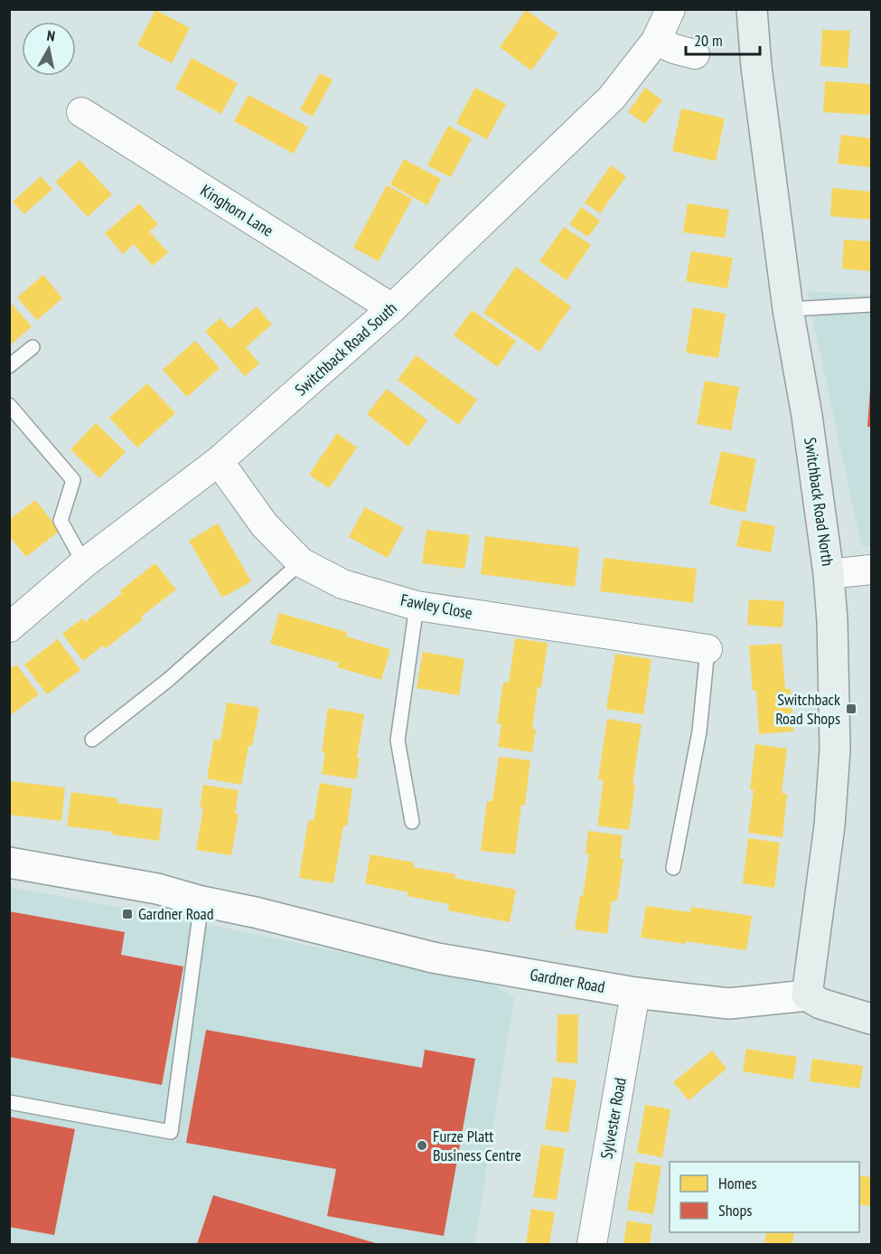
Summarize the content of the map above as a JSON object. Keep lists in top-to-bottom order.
{
  "streets": {
    "main road": ["Switchback Road North"],
    "street": [
      "Kinghorn Lane",
      "Switchback Road South",
      "Fawley Close",
      "Gardner Road",
      "Sylvester Road"
    ]
  },
  "crossings": [
    ["Kinghorn Lane", "Switchback Road South"],
    ["Switchback Road South", "Fawley Close"],
    ["Switchback Road North", "Gardner Road"],
    ["Gardner Road", "Sylvester Road"]
  ],
  "places": {
    "transit": ["Switchback Road Shops", "Gardner Road"],
    "other": ["Furze Platt Business Centre"]
  },
  "legend": ["Homes", "Shops"],
  "scale_bar": "20 m",
  "north": "top"
}
